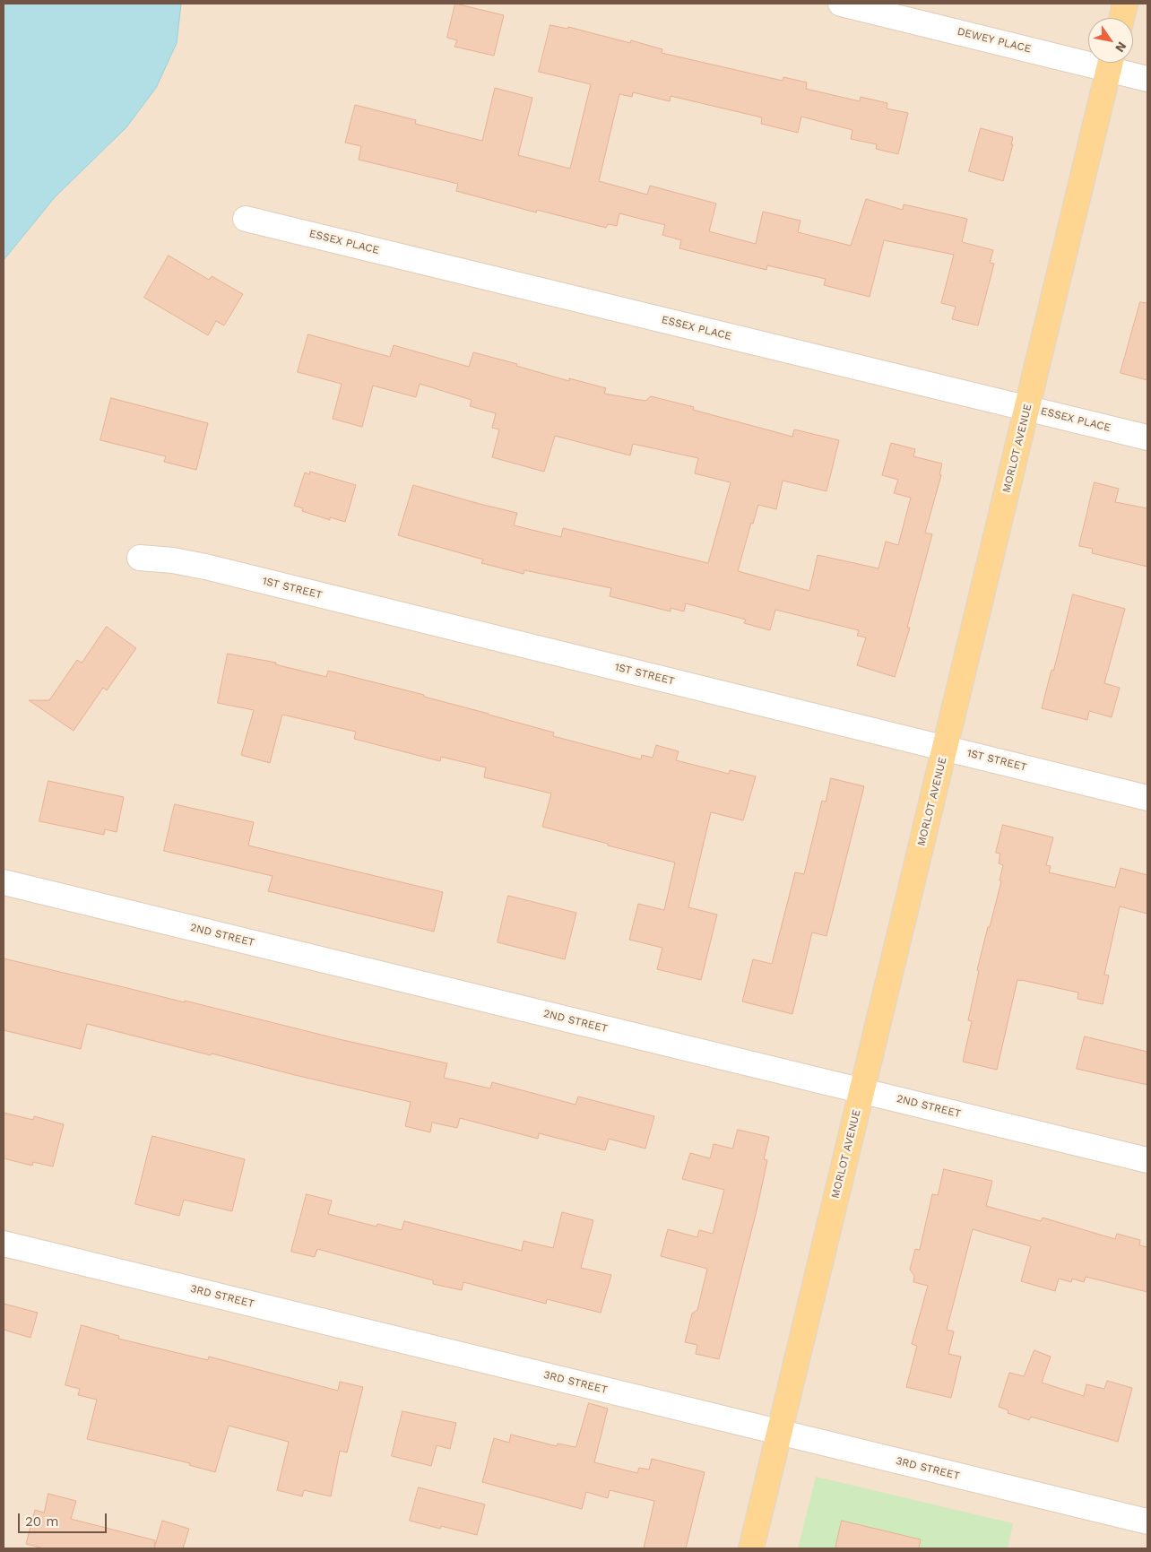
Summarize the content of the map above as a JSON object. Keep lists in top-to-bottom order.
{
  "streets": {
    "main road": ["MORLOT AVENUE"],
    "street": [
      "DEWEY PLACE",
      "ESSEX PLACE",
      "1ST STREET",
      "2ND STREET",
      "3RD STREET"
    ]
  },
  "crossings": [
    ["ESSEX PLACE", "MORLOT AVENUE"],
    ["MORLOT AVENUE", "1ST STREET"],
    ["MORLOT AVENUE", "2ND STREET"],
    ["MORLOT AVENUE", "3RD STREET"]
  ],
  "scale_bar": "20 m",
  "north": "bottom right"
}
